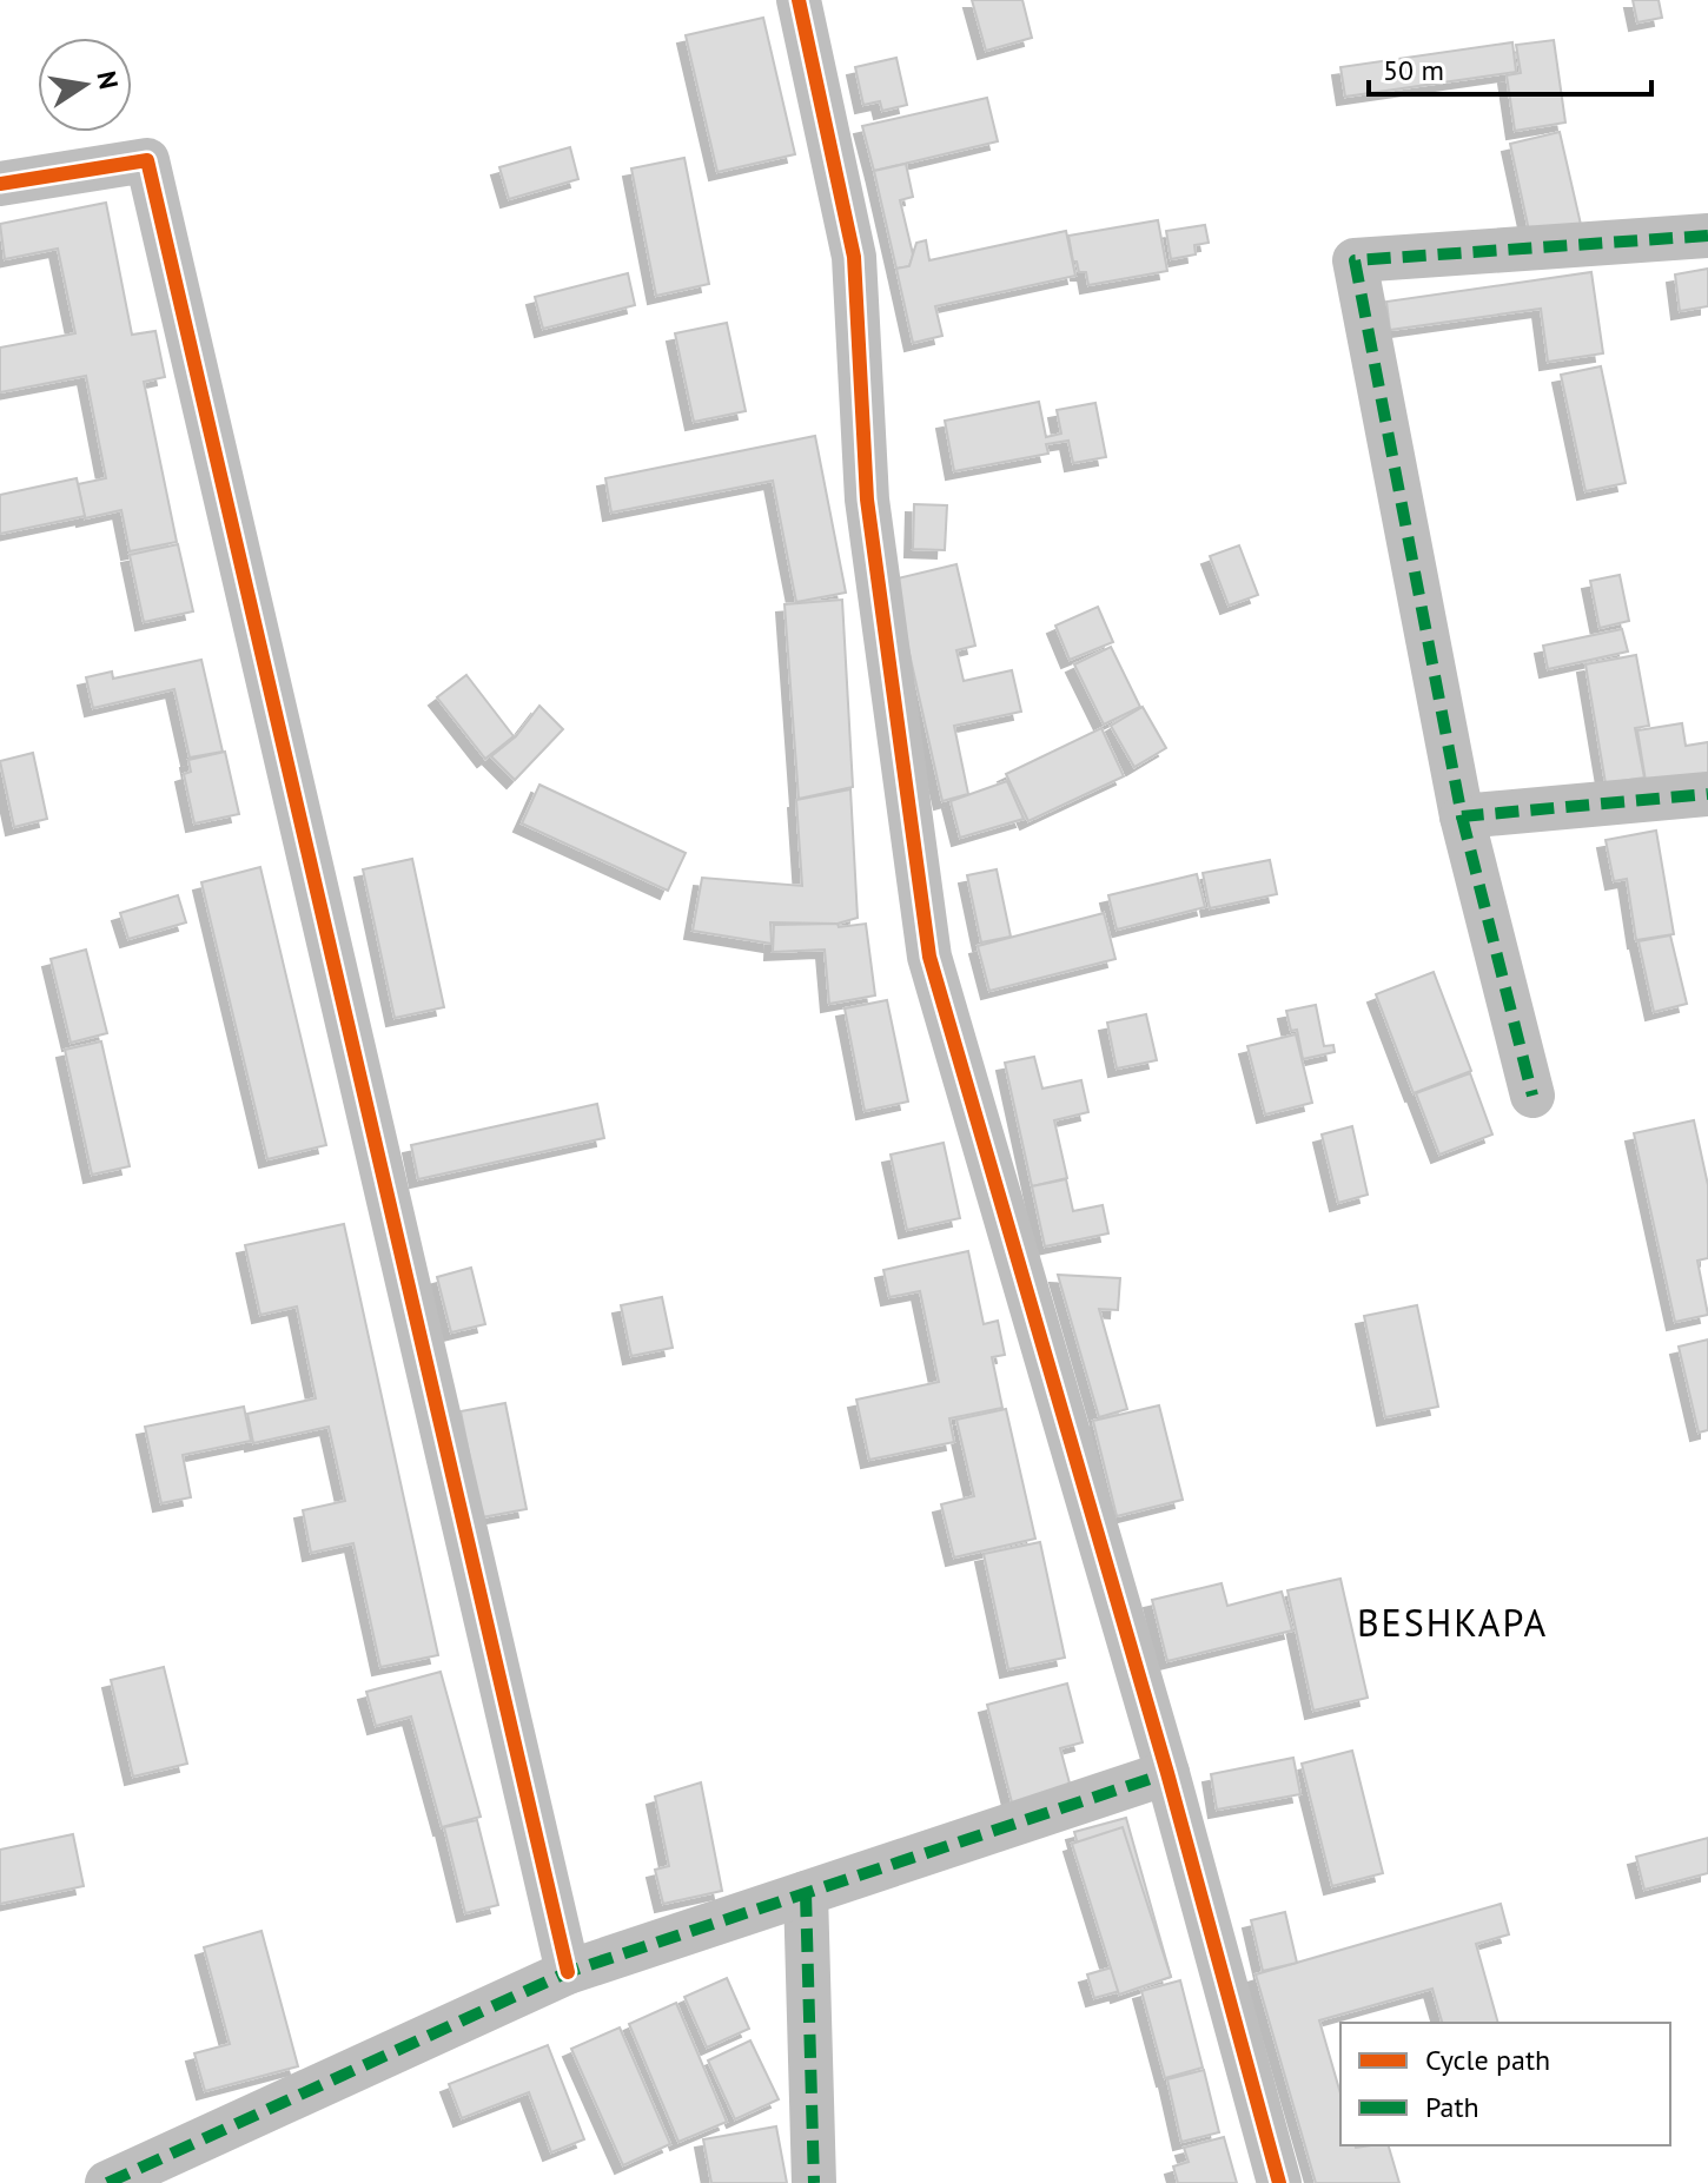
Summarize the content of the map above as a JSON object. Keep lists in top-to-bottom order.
{
  "districts": ["BESHKAPA"],
  "legend": ["Cycle path", "Path"],
  "scale_bar": "50 m",
  "north": "right"
}
